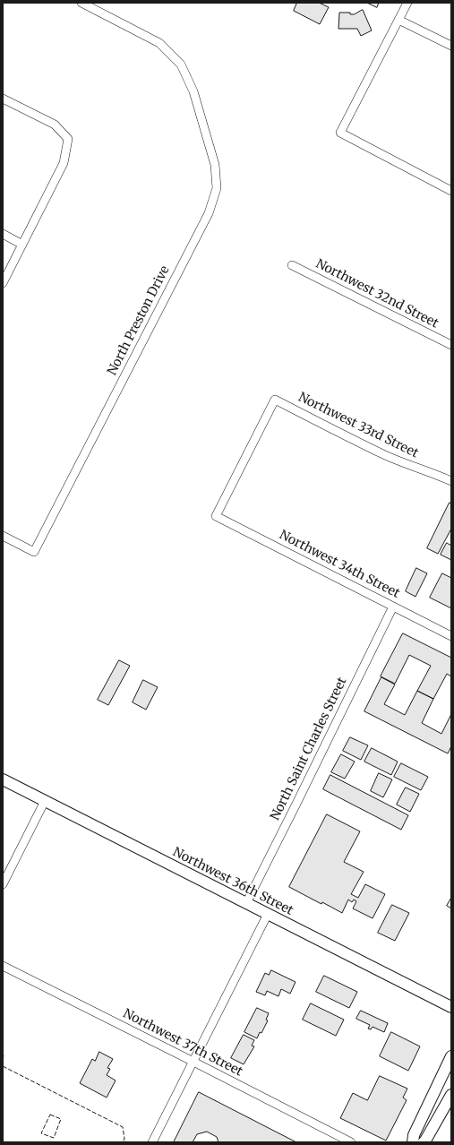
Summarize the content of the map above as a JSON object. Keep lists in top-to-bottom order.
{
  "streets": {
    "main road": ["Northwest 36th Street"],
    "street": [
      "Northwest 32nd Street",
      "North Preston Drive",
      "Northwest 33rd Street",
      "Northwest 34th Street",
      "North Saint Charles Street",
      "Northwest 37th Street"
    ]
  },
  "crossings": [
    ["Northwest 33rd Street", "Northwest 34th Street"],
    ["Northwest 34th Street", "North Saint Charles Street"],
    ["North Saint Charles Street", "Northwest 36th Street"]
  ]
}
